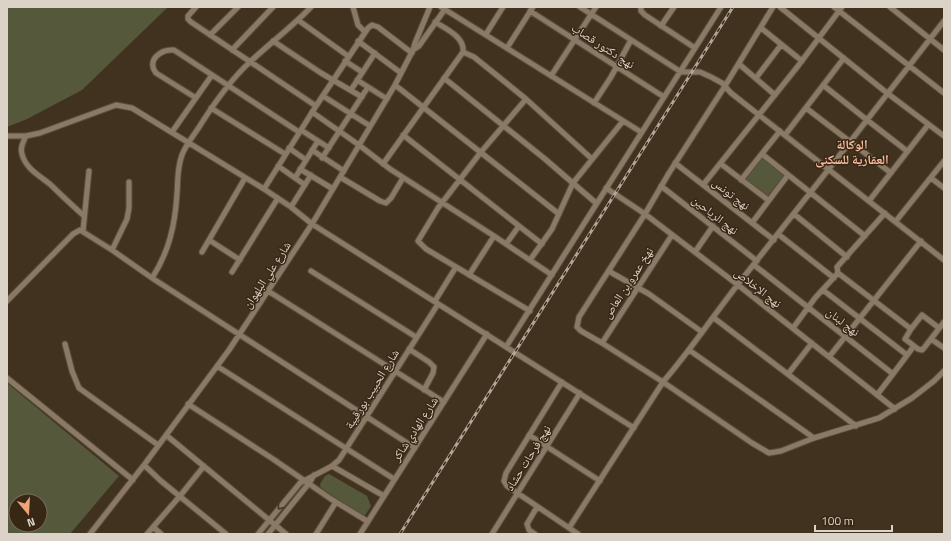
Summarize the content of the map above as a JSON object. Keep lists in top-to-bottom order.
{
  "streets": {
    "street": [
      "نهج دكتور قصاب",
      "نهج تونس",
      "نهج الرياحين",
      "شارع علي البلهوان",
      "نهخ عمرو بن العاص",
      "نهج الإخلاص",
      "نهج لبنان",
      "شارع الحبيب بورقيبة",
      "شارع الهادي شاكر",
      "نهج فرحات حشاد"
    ]
  },
  "crossings": [
    ["نهج الرياحين", "نهج لبنان"],
    ["نهخ عمرو بن العاص", "نهج الإخلاص"]
  ],
  "districts": ["الوكالة العقارية للسكنى"],
  "scale_bar": "100 m",
  "north": "bottom"
}
